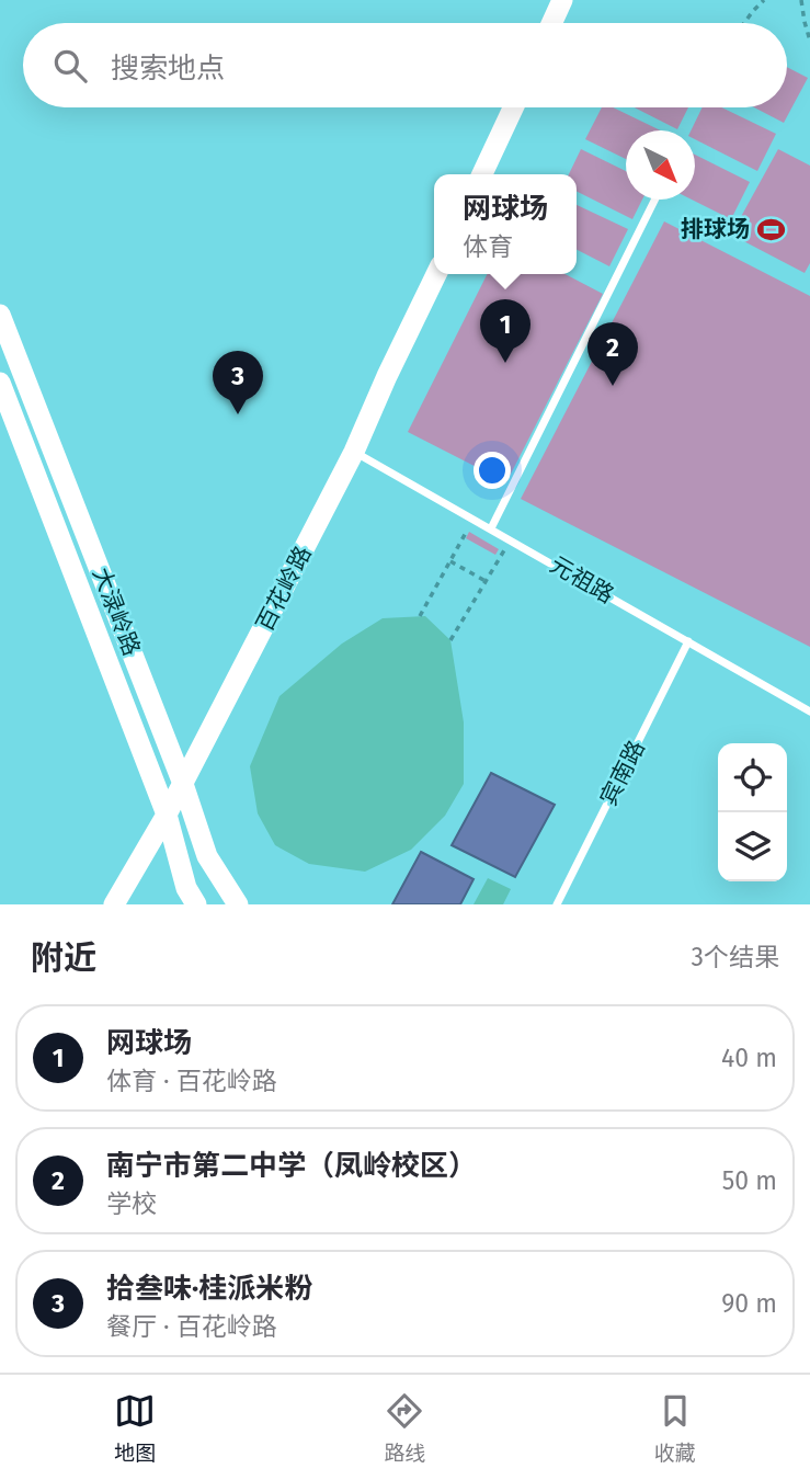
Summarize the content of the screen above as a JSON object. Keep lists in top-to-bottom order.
{
  "streets": {
    "street": ["百花岭路", "大渌岭路"],
    "lane": ["元祖路", "宾南路"]
  },
  "crossings": [
    ["元祖路", "百花岭路"],
    ["元祖路", "宾南路"],
    ["百花岭路", "大渌岭路"]
  ],
  "places": {
    "sports": ["排球场"]
  },
  "north": "bottom right",
  "page": {
    "search": "搜索地点",
    "popup": ["网球场", "体育"],
    "pins": ["1", "2", "3"],
    "heading": ["附近", "3个结果"],
    "list": [
      {
        "mark": "1",
        "name": "网球场",
        "note": "体育 · 百花岭路",
        "value": "40 m"
      },
      {
        "mark": "2",
        "name": "南宁市第二中学（凤岭校区）",
        "note": "学校",
        "value": "50 m"
      },
      {
        "mark": "3",
        "name": "拾叁味·桂派米粉",
        "note": "餐厅 · 百花岭路",
        "value": "90 m"
      }
    ],
    "nav": ["地图", "路线", "收藏"]
  }
}
